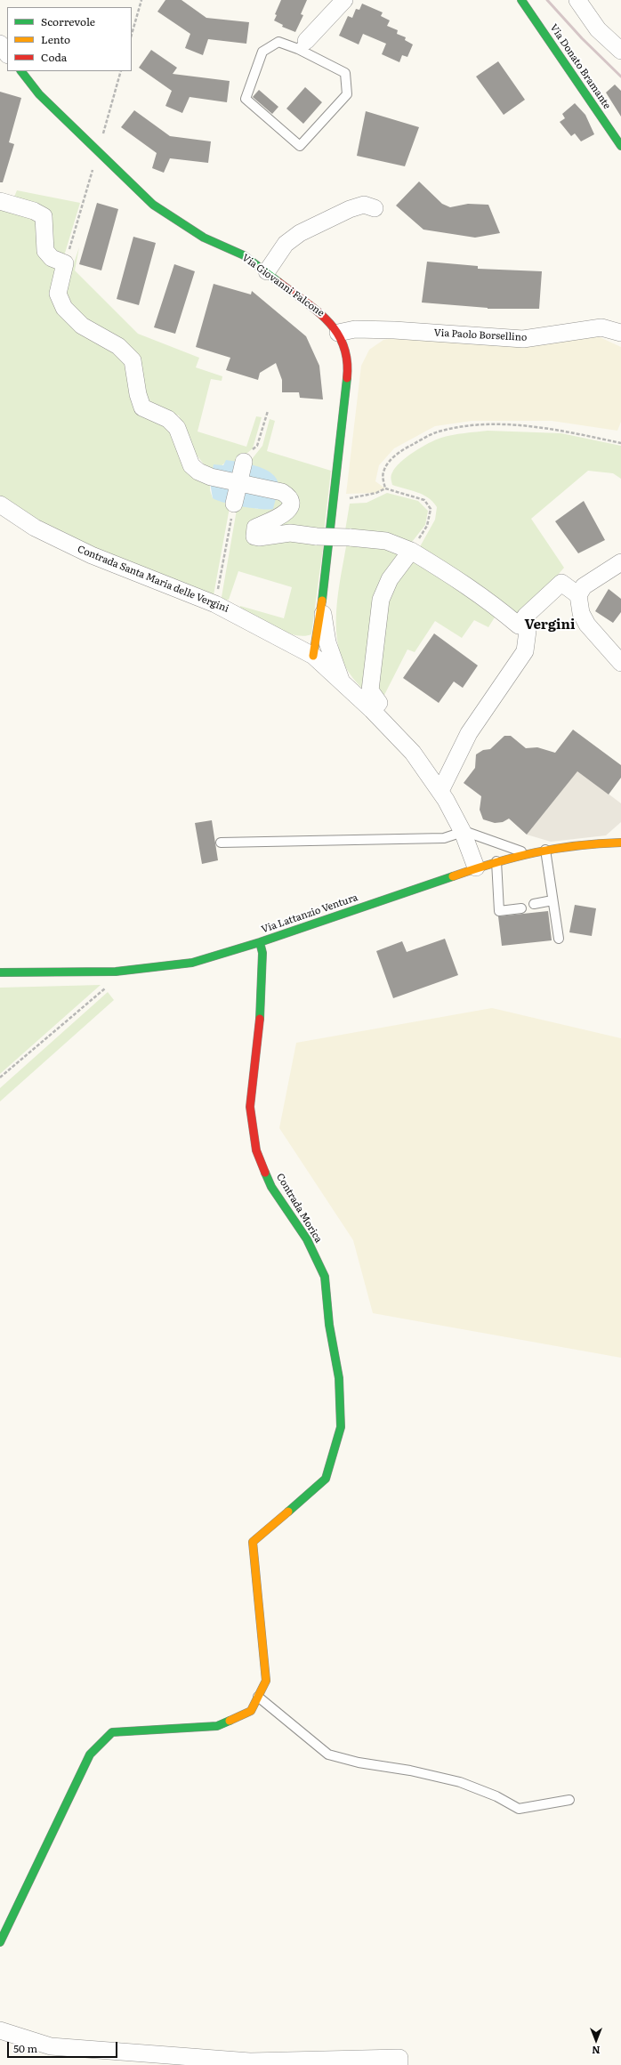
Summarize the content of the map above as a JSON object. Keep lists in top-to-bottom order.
{
  "streets": {
    "street": [
      "Via Donato Bramante",
      "Via Giovanni Falcone",
      "Via Paolo Borsellino",
      "Contrada Santa Maria delle Vergini",
      "Via Lattanzio Ventura",
      "Contrada Morica"
    ]
  },
  "crossings": [
    ["Via Giovanni Falcone", "Via Paolo Borsellino"],
    ["Via Giovanni Falcone", "Contrada Santa Maria delle Vergini"],
    ["Contrada Santa Maria delle Vergini", "Via Lattanzio Ventura"],
    ["Via Lattanzio Ventura", "Contrada Morica"]
  ],
  "districts": ["Vergini"],
  "legend": ["Scorrevole", "Lento", "Coda"],
  "scale_bar": "50 m",
  "north": "bottom"
}
